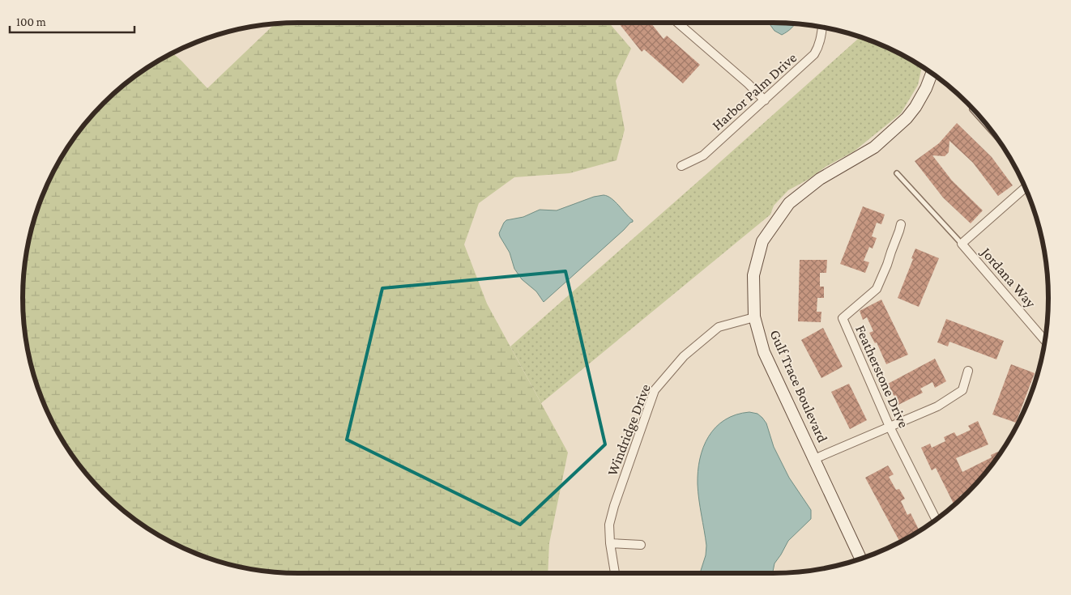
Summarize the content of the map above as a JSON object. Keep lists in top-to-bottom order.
{
  "streets": {
    "street": [
      "Harbor Palm Drive",
      "Jordana Way",
      "Featherstone Drive",
      "Gulf Trace Boulevard",
      "Windridge Drive"
    ]
  },
  "crossings": [
    ["Gulf Trace Boulevard", "Windridge Drive"]
  ],
  "scale_bar": "100 m"
}
